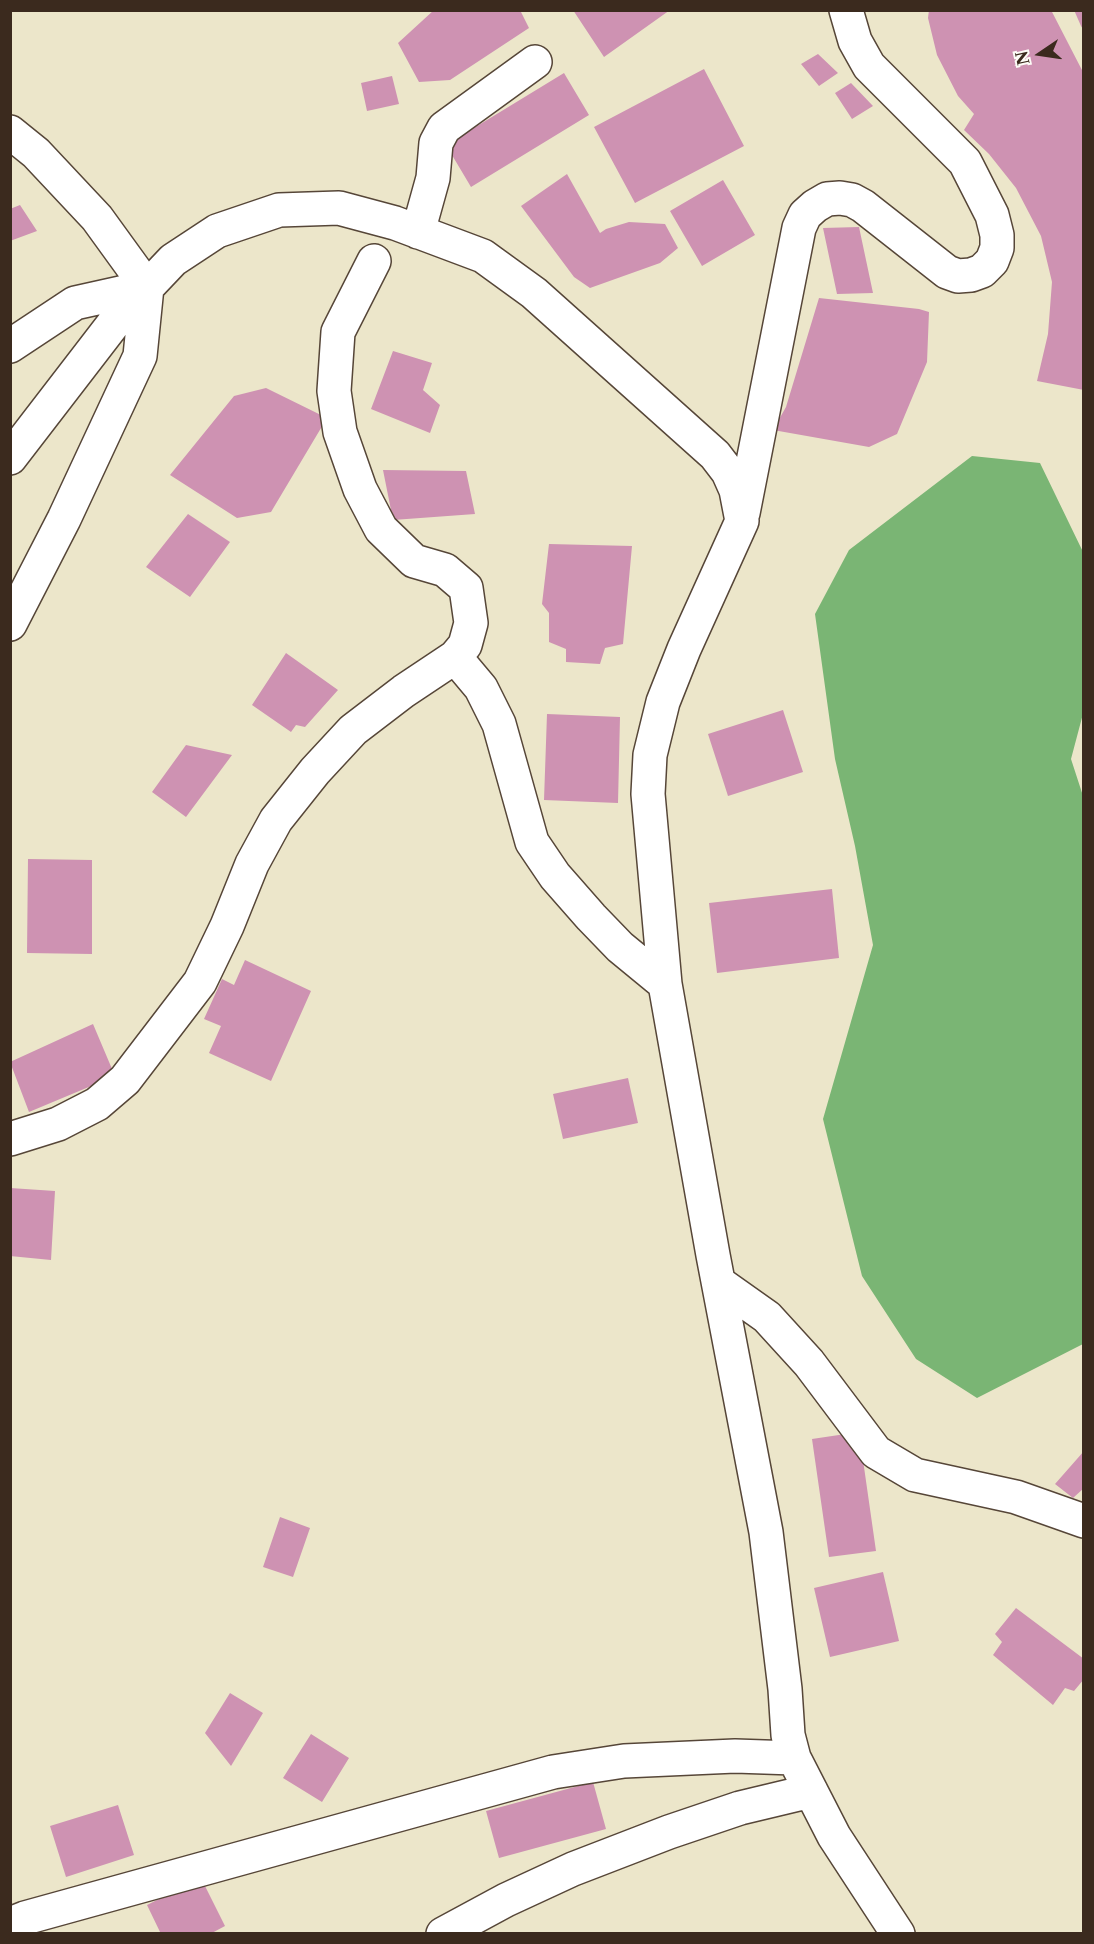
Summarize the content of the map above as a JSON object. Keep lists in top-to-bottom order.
{
  "north": "left"
}
